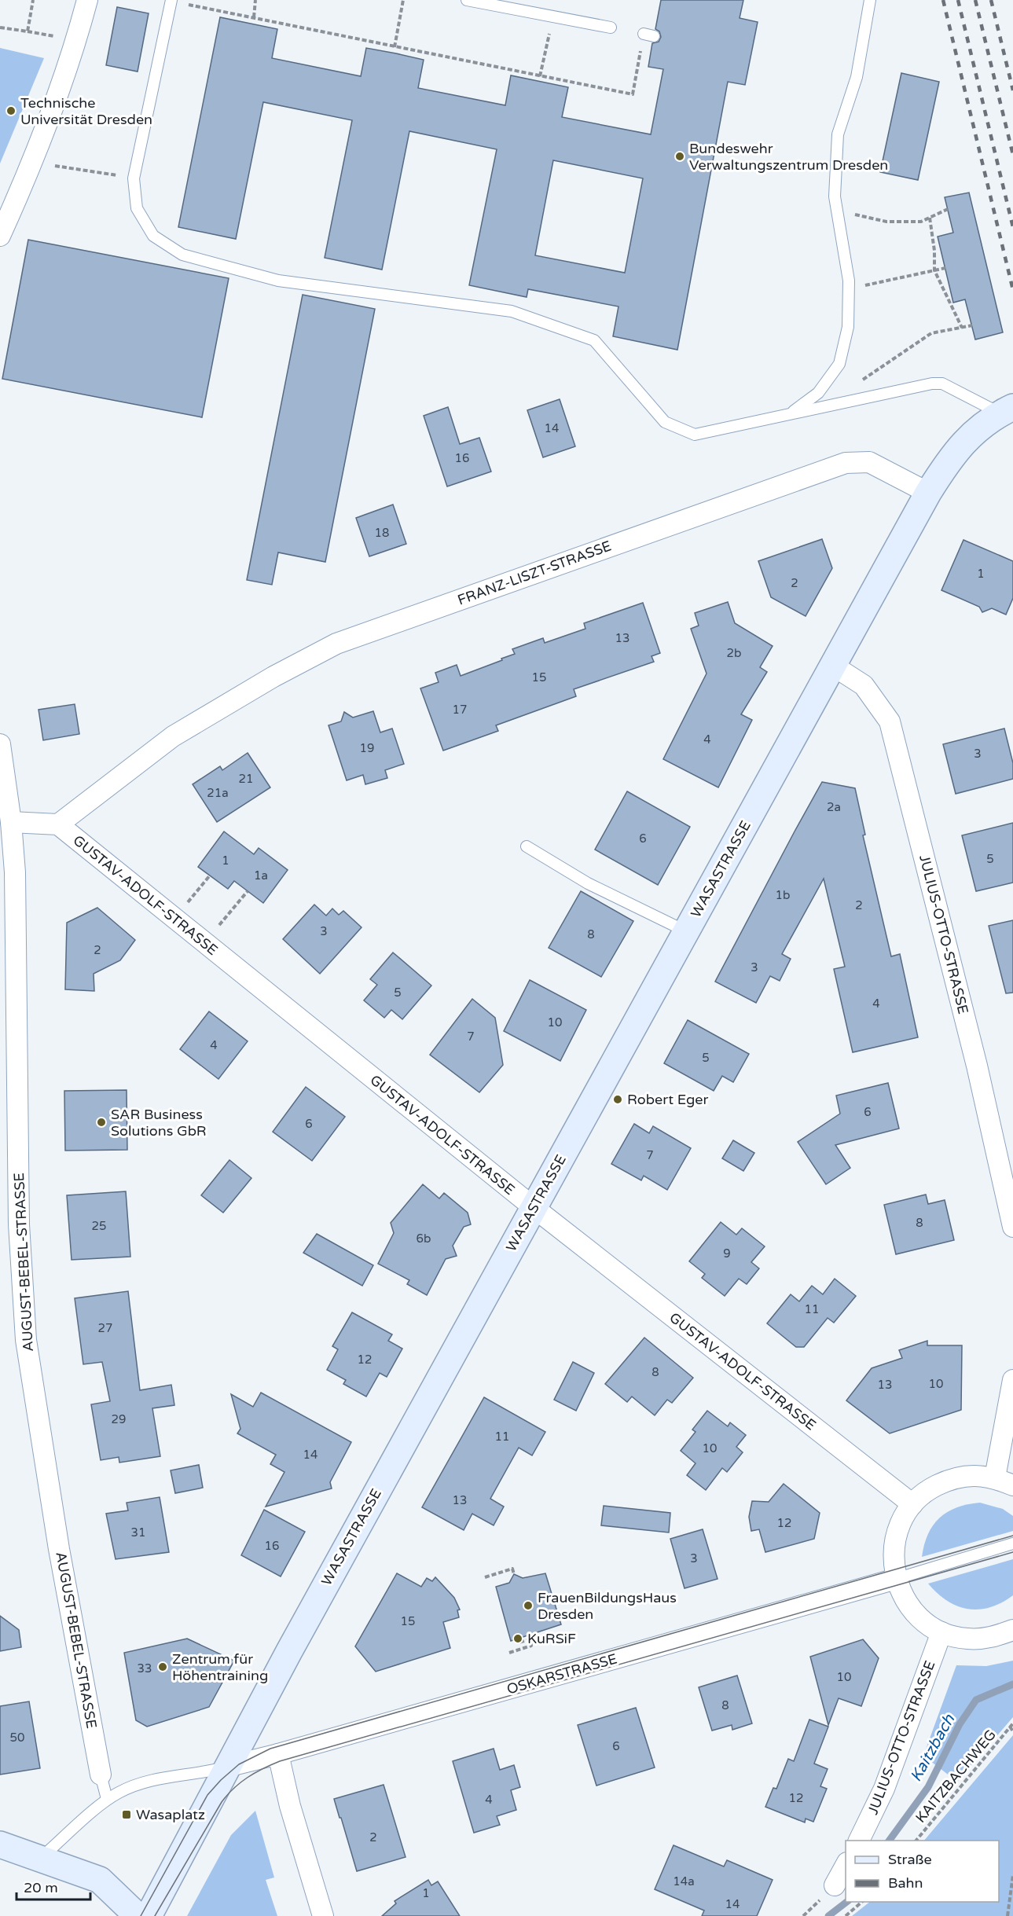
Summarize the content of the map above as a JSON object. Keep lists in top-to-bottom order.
{
  "streets": {
    "street": [
      "FRANZ-LISZT-STRASSE",
      "WASASTRASSE",
      "GUSTAV-ADOLF-STRASSE",
      "JULIUS-OTTO-STRASSE",
      "AUGUST-BEBEL-STRASSE",
      "OSKARSTRASSE"
    ],
    "path": ["KAITZBACHWEG"]
  },
  "crossings": [
    ["FRANZ-LISZT-STRASSE", "WASASTRASSE"],
    ["FRANZ-LISZT-STRASSE", "GUSTAV-ADOLF-STRASSE"],
    ["WASASTRASSE", "GUSTAV-ADOLF-STRASSE"],
    ["WASASTRASSE", "JULIUS-OTTO-STRASSE"],
    ["WASASTRASSE", "OSKARSTRASSE"]
  ],
  "water": ["Kaitzbach"],
  "places": {
    "other": [
      "Technische Universität Dresden",
      "Bundeswehr Verwaltungszentrum Dresden",
      "Robert Eger",
      "SAR Business Solutions GbR",
      "FrauenBildungsHaus Dresden",
      "KuRSiF",
      "Zentrum für Höhentraining"
    ],
    "transit": ["Wasaplatz"]
  },
  "house_numbers": [
    "14",
    "16",
    "18",
    "1",
    "2",
    "13",
    "2b",
    "15",
    "17",
    "4",
    "19",
    "3",
    "21",
    "21a",
    "2a",
    "6",
    "5",
    "1",
    "1a",
    "1b",
    "2",
    "3",
    "8",
    "2",
    "3",
    "5",
    "4",
    "10",
    "7",
    "4",
    "5",
    "6",
    "6",
    "7",
    "8",
    "25",
    "6b",
    "9",
    "11",
    "27",
    "12",
    "8",
    "10",
    "13",
    "29",
    "11",
    "10",
    "14",
    "13",
    "12",
    "31",
    "16",
    "3",
    "15",
    "33",
    "10",
    "8",
    "50",
    "6",
    "12",
    "4",
    "2",
    "14a",
    "1",
    "14"
  ],
  "legend": ["Straße", "Bahn"],
  "scale_bar": "20 m"
}
